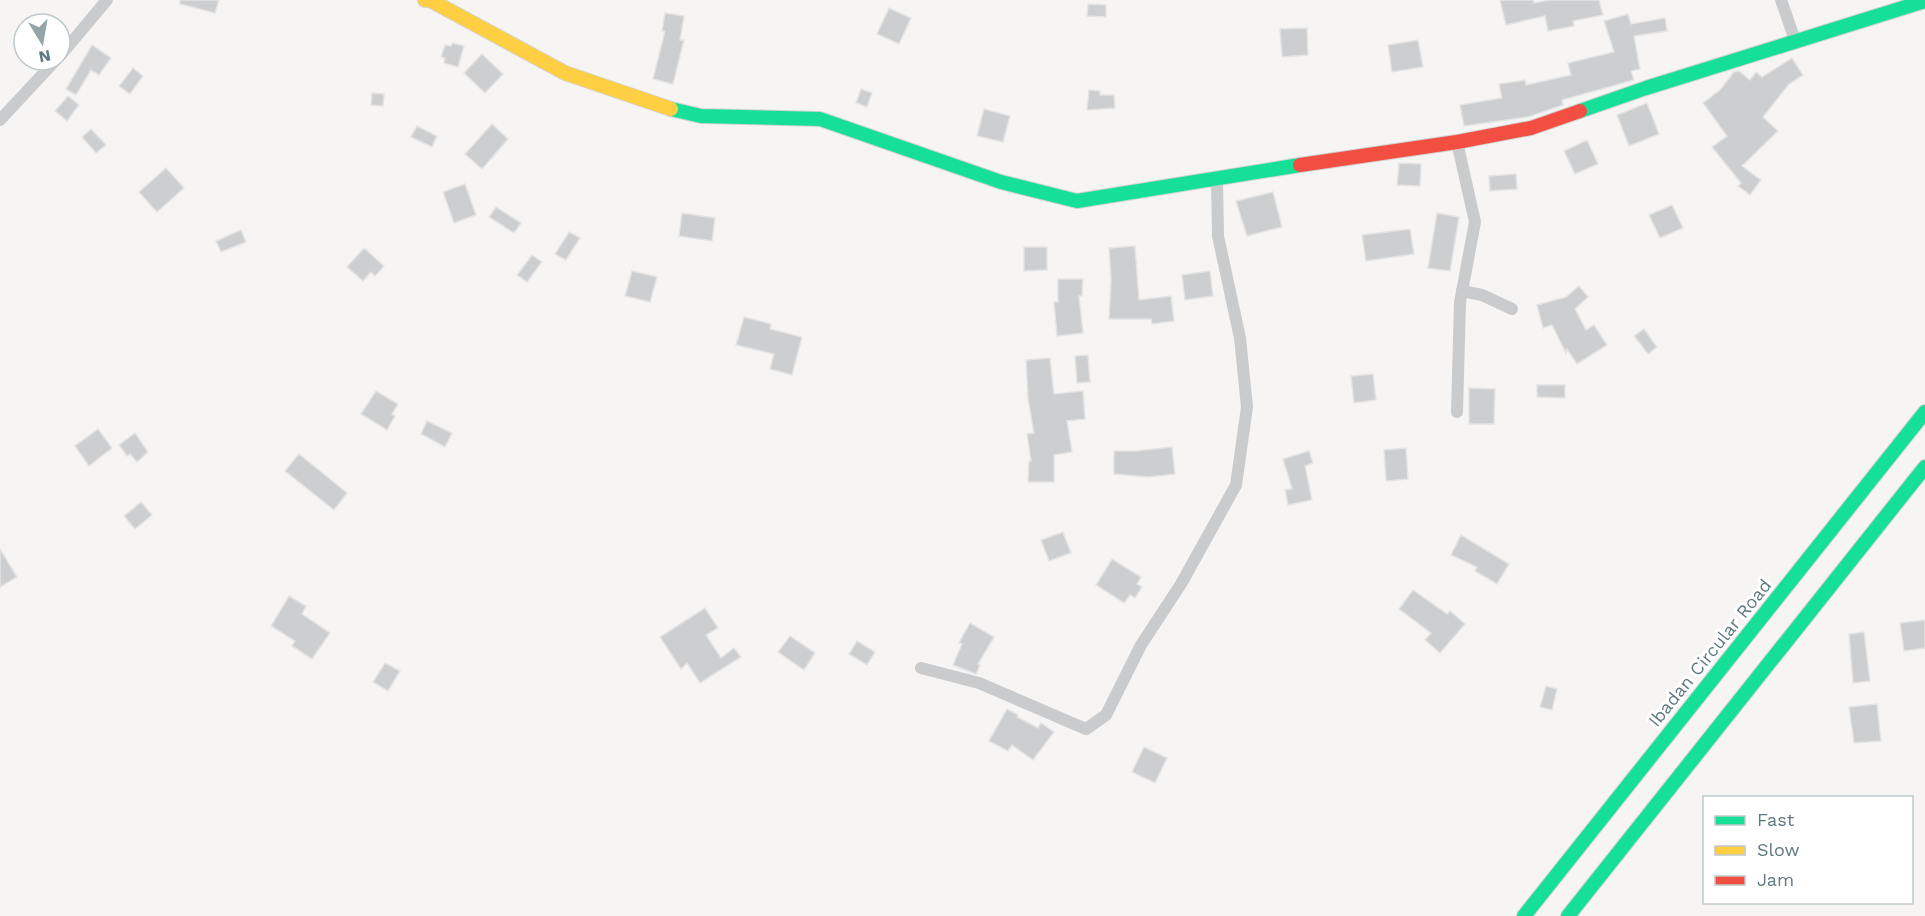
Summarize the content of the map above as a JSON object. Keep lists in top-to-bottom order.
{
  "streets": {
    "main road": ["Ibadan Circular Road"]
  },
  "legend": ["Fast", "Slow", "Jam"],
  "north": "bottom"
}
